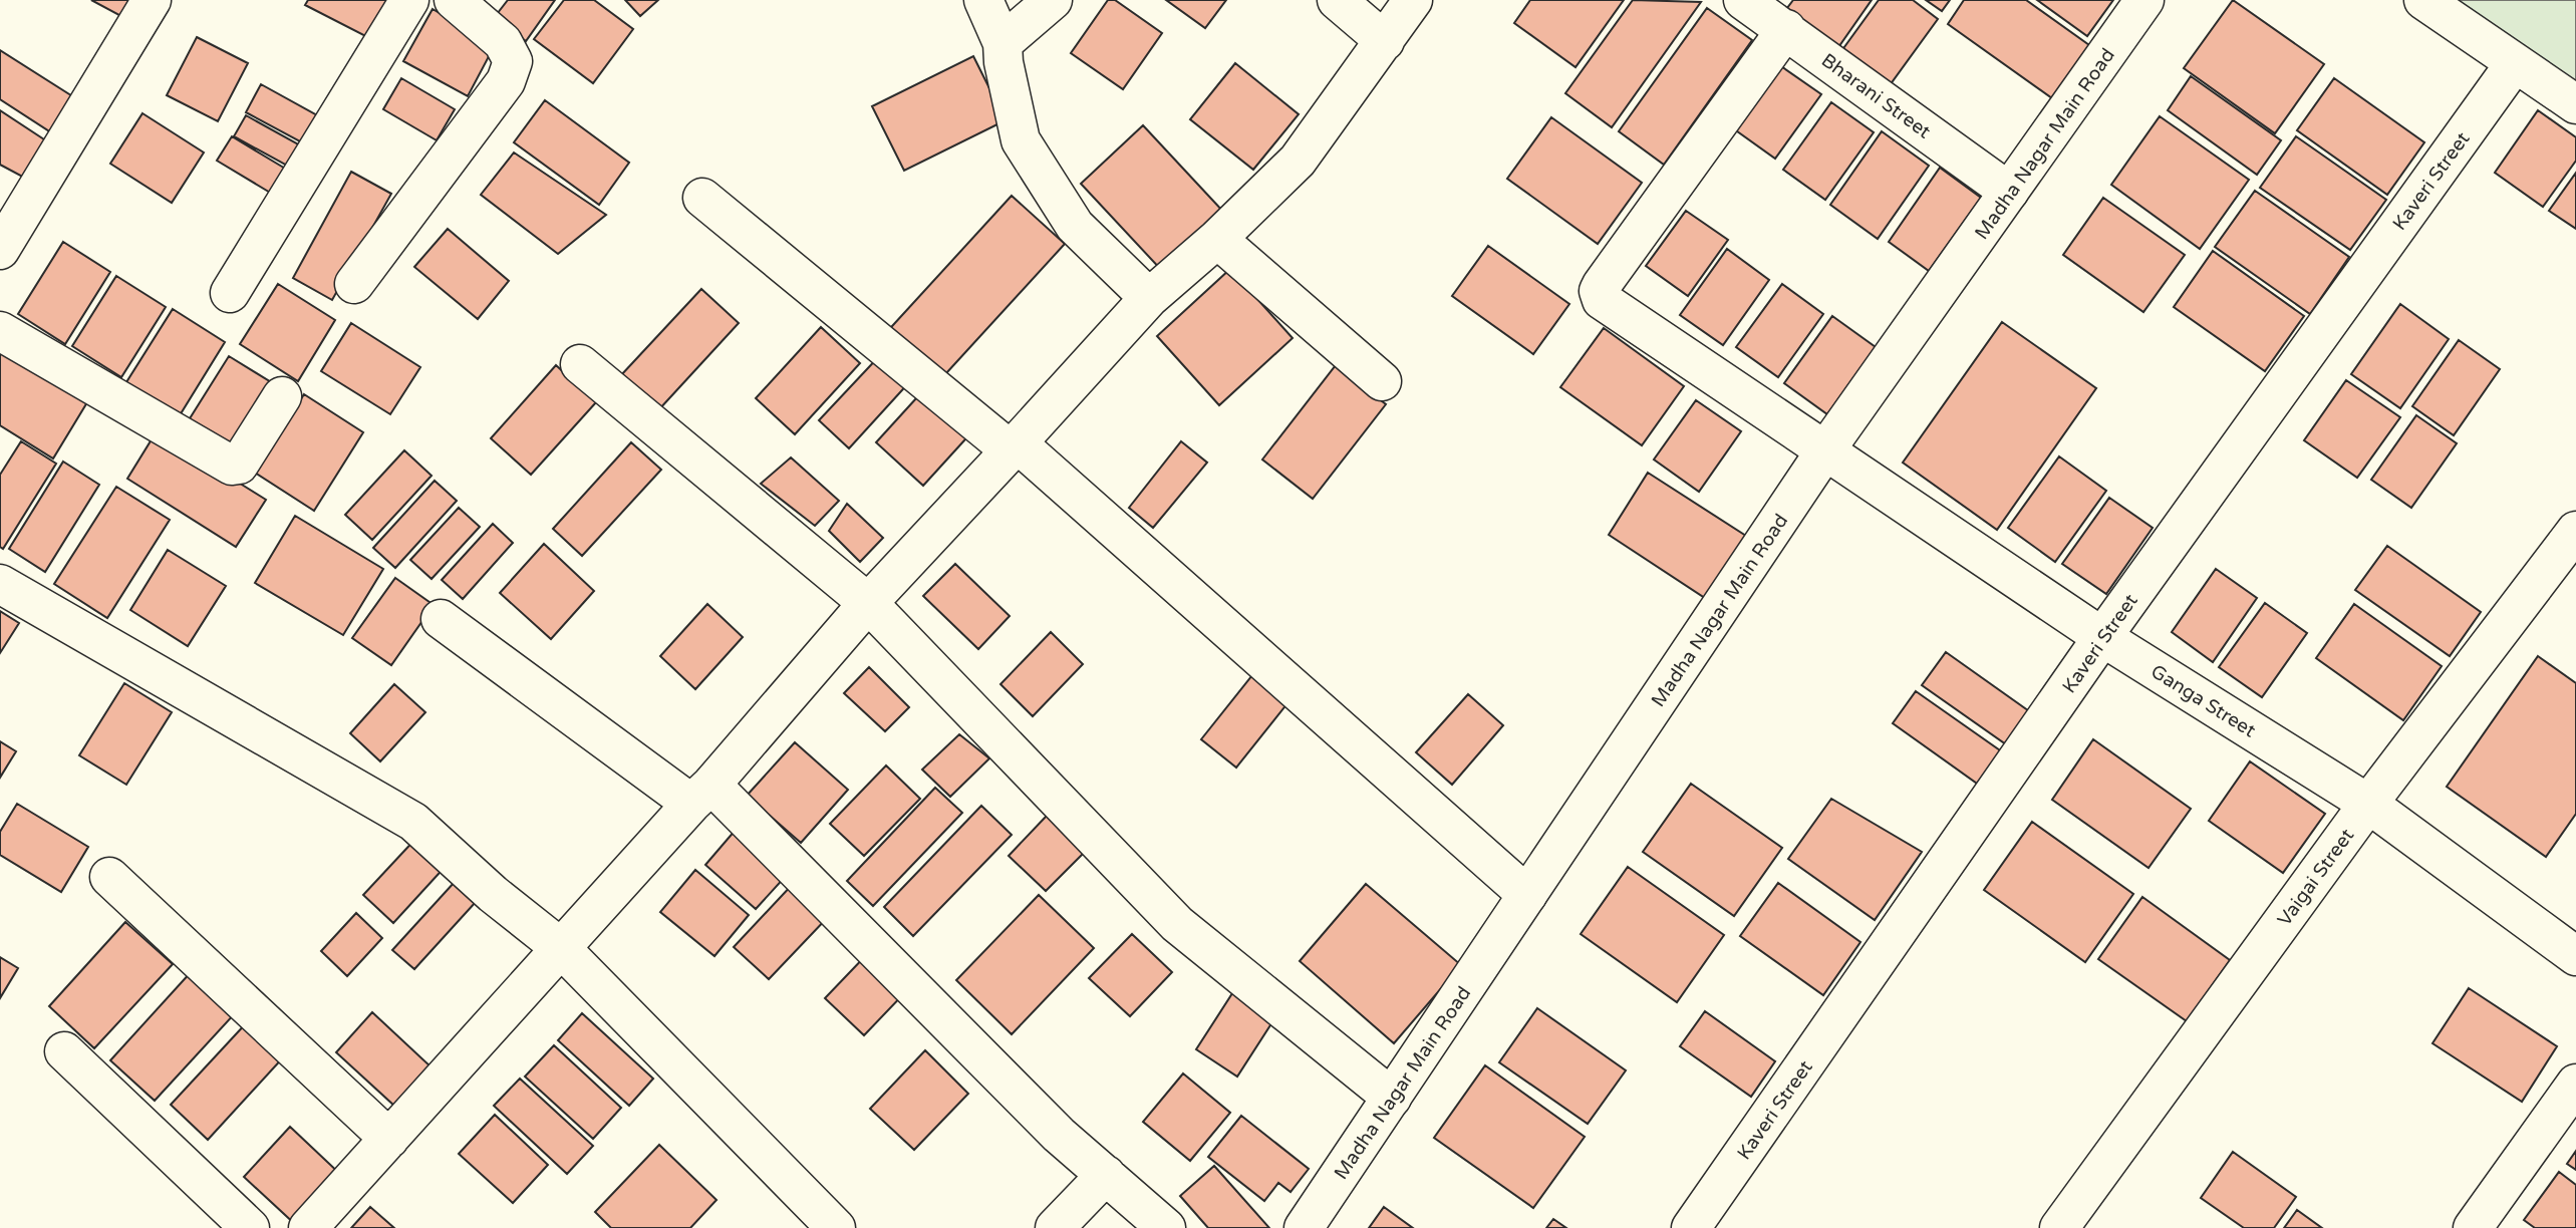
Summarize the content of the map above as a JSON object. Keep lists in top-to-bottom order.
{
  "streets": {
    "street": [
      "Bharani Street",
      "Madha Nagar Main Road",
      "Kaveri Street",
      "Ganga Street",
      "Vaigai Street"
    ]
  },
  "crossings": [
    ["Bharani Street", "Madha Nagar Main Road"],
    ["Bharani Street", "Ganga Street"],
    ["Madha Nagar Main Road", "Ganga Street"],
    ["Kaveri Street", "Ganga Street"],
    ["Ganga Street", "Vaigai Street"]
  ]
}
